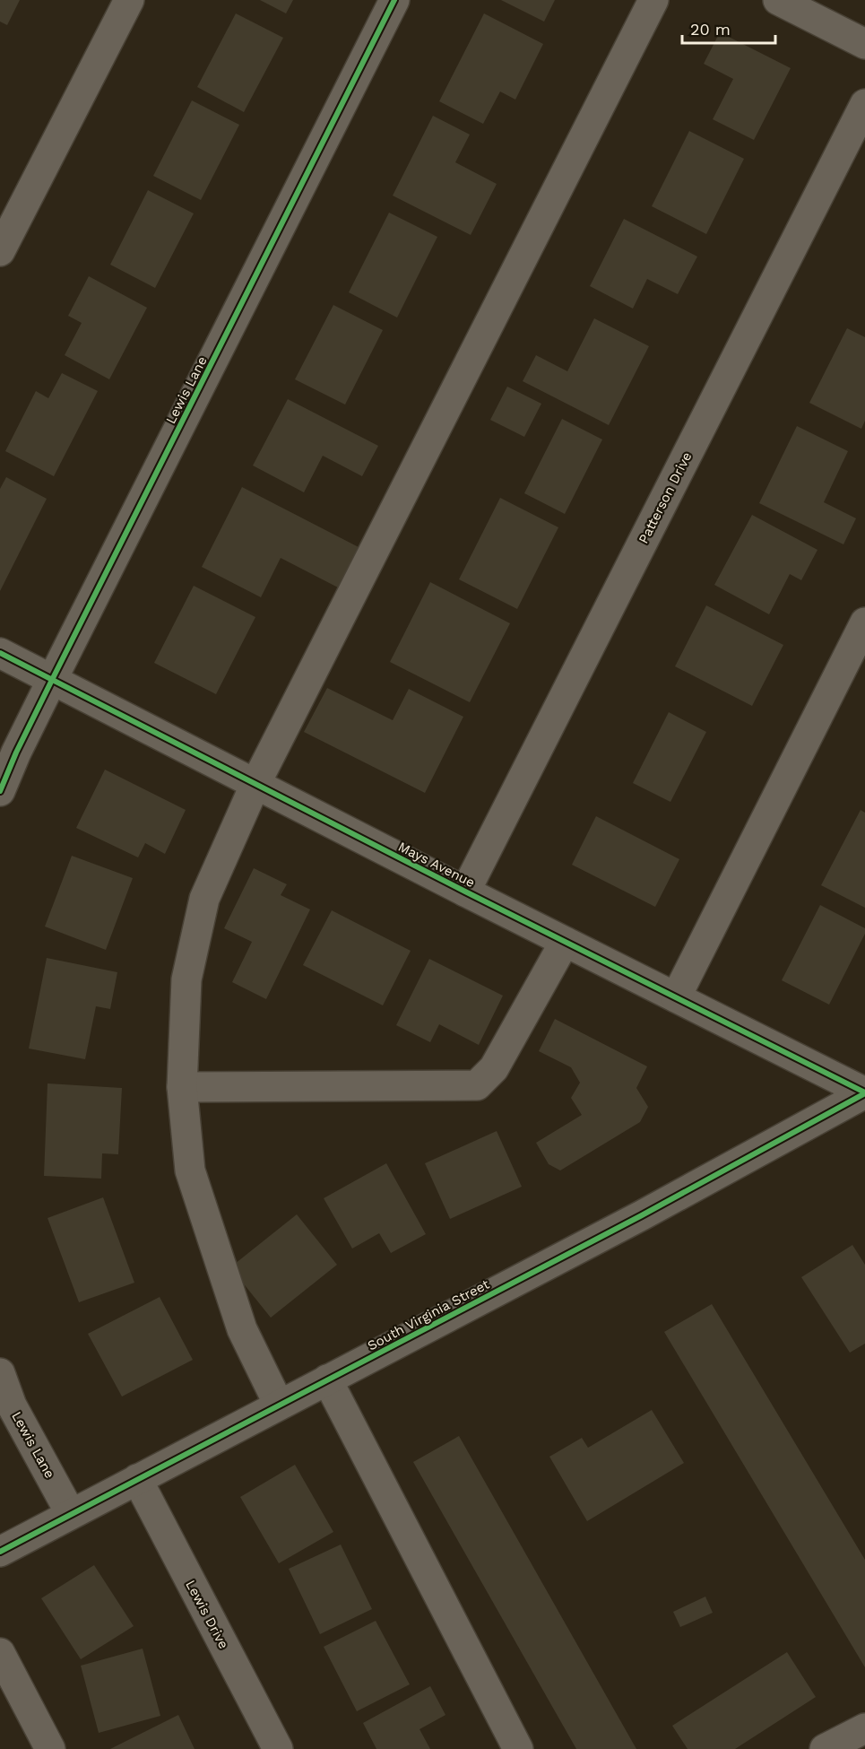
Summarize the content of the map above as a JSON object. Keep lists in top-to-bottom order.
{
  "streets": {
    "street": [
      "Lewis Lane",
      "Patterson Drive",
      "Mays Avenue",
      "South Virginia Street",
      "Lewis Drive"
    ]
  },
  "crossings": [
    ["Lewis Lane", "Mays Avenue"],
    ["Lewis Lane", "South Virginia Street"],
    ["Patterson Drive", "Mays Avenue"],
    ["Mays Avenue", "South Virginia Street"],
    ["South Virginia Street", "Lewis Drive"]
  ],
  "scale_bar": "20 m"
}
